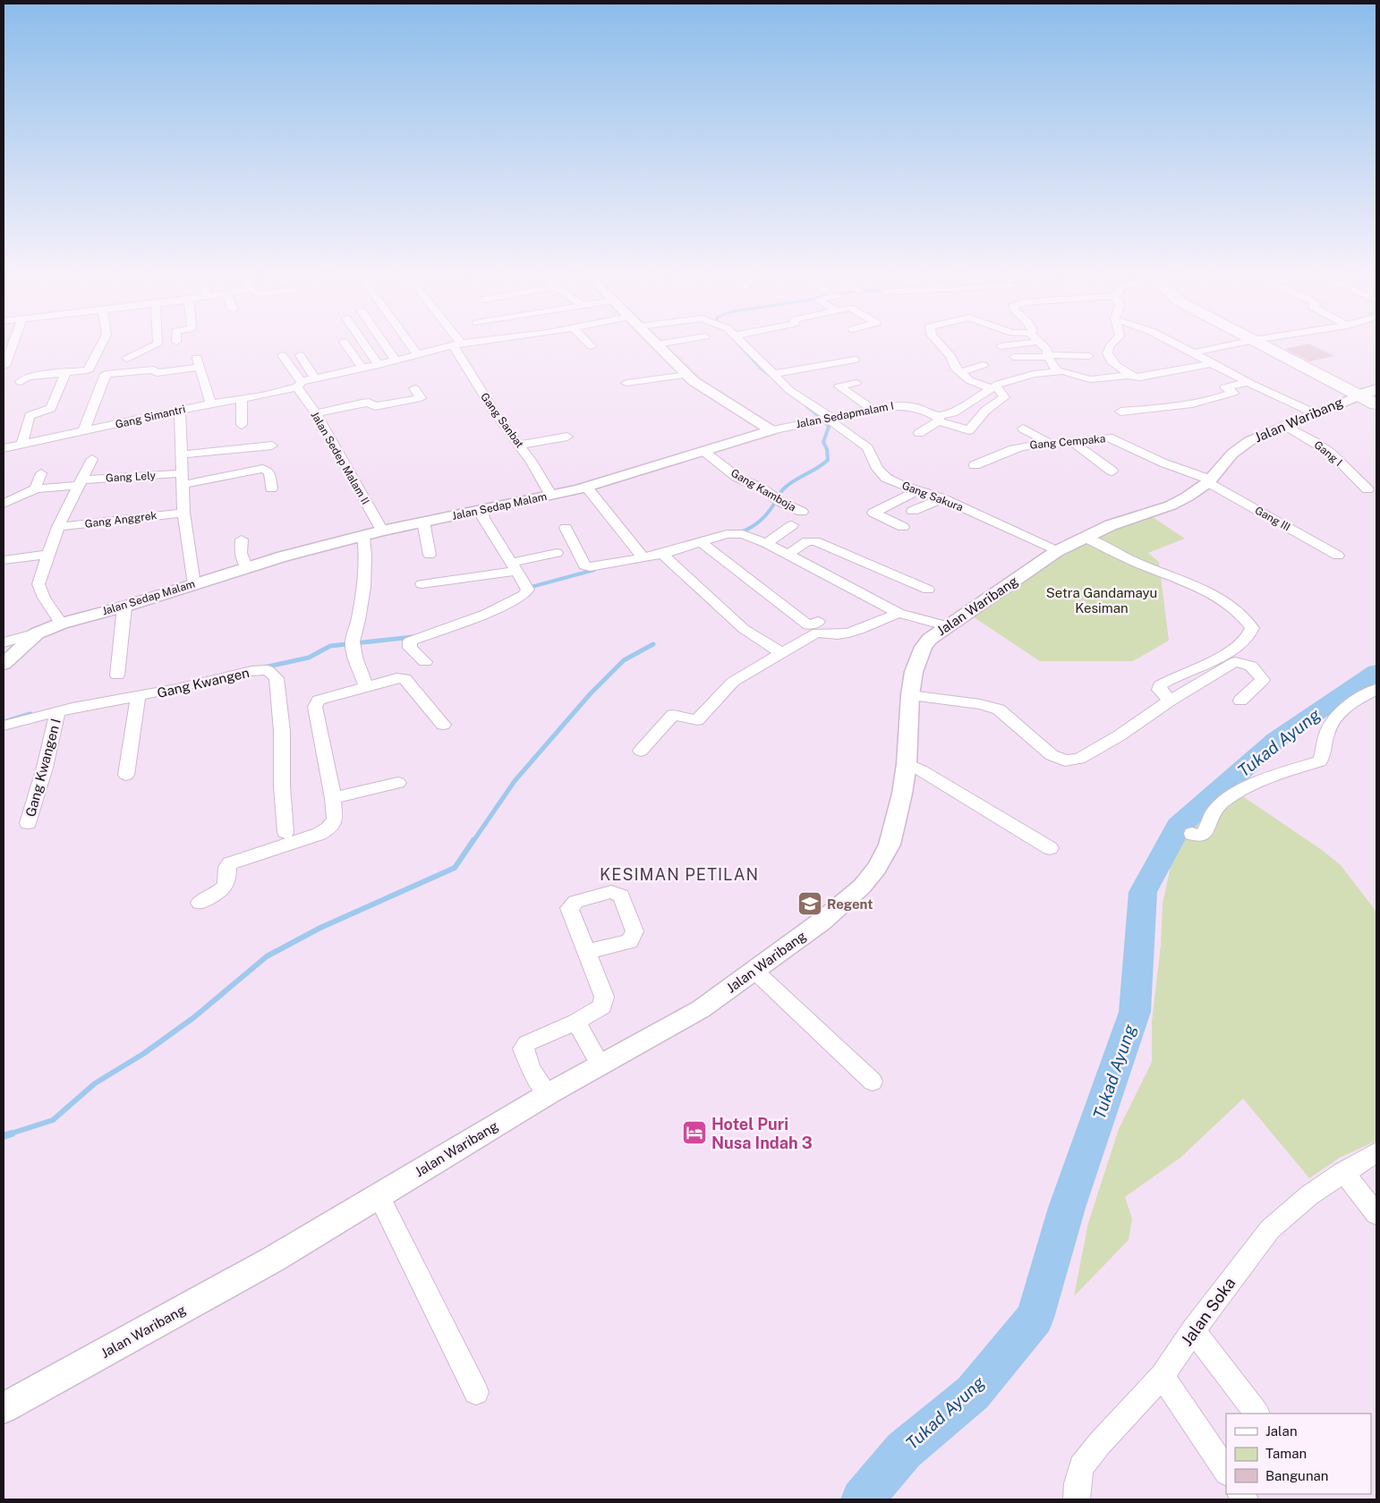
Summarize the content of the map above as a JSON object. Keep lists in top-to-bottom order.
{
  "streets": {
    "street": [
      "Jalan Sedapmalam I",
      "Gang Simantri",
      "Jalan Waribang",
      "Gang Sanbat",
      "Gang Cempaka",
      "Gang I",
      "Jalan Sedep Malam II",
      "Gang Lely",
      "Gang Kamboja",
      "Gang Sakura",
      "Jalan Sedap Malam",
      "Gang III",
      "Gang Anggrek",
      "Gang Kwangen",
      "Gang Kwangen I",
      "Jalan Soka"
    ]
  },
  "crossings": [
    ["Jalan Sedapmalam I", "Gang Sakura"],
    ["Jalan Sedapmalam I", "Jalan Sedap Malam"],
    ["Gang Simantri", "Gang Sanbat"],
    ["Gang Simantri", "Jalan Sedep Malam II"],
    ["Jalan Waribang", "Gang Cempaka"],
    ["Jalan Waribang", "Gang I"],
    ["Jalan Waribang", "Gang Sakura"],
    ["Jalan Waribang", "Gang III"],
    ["Gang Sanbat", "Jalan Sedap Malam"],
    ["Gang Cempaka", "Gang III"],
    ["Jalan Sedep Malam II", "Jalan Sedap Malam"],
    ["Gang Kamboja", "Jalan Sedap Malam"],
    ["Gang Kwangen", "Gang Kwangen I"]
  ],
  "districts": ["KESIMAN PETILAN"],
  "water": ["Tukad Ayung"],
  "parks": ["Setra Gandamayu Kesiman"],
  "places": {
    "school or university": ["Regent"],
    "hotel": ["Hotel Puri Nusa Indah 3"]
  },
  "legend": ["Jalan", "Taman", "Bangunan"]
}
